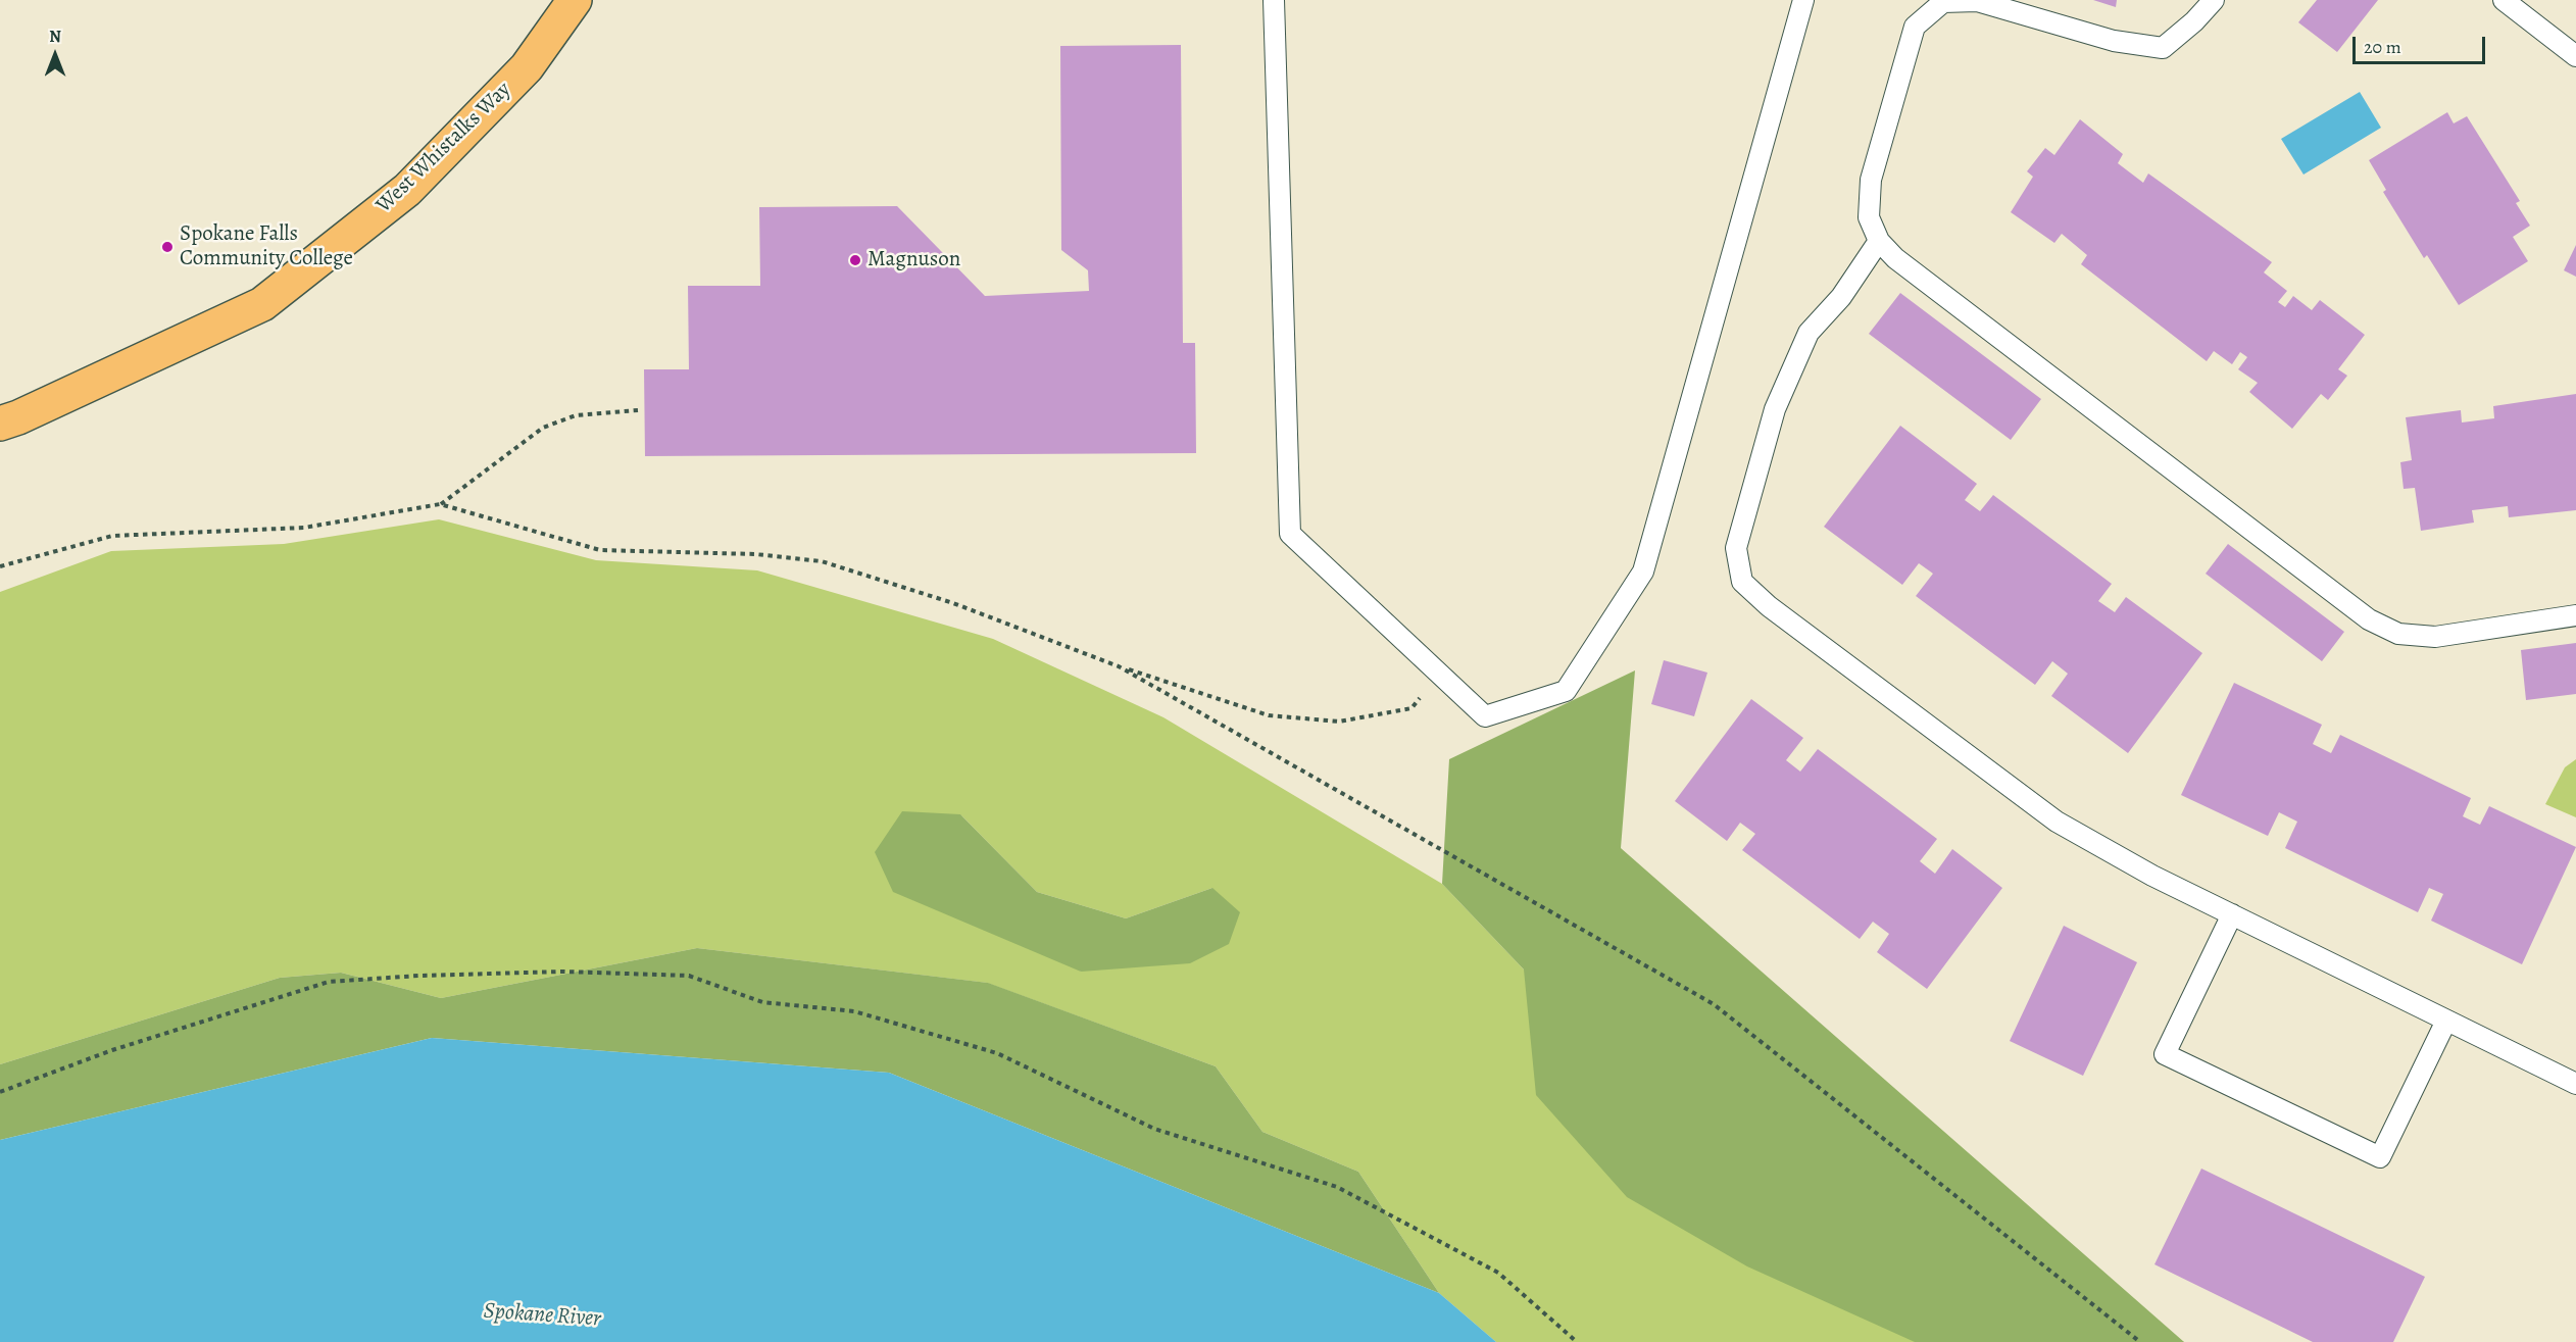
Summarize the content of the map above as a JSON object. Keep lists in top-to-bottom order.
{
  "streets": {
    "main road": ["West Whistalks Way"]
  },
  "water": ["Spokane River"],
  "places": ["Spokane Falls Community College", "Magnuson"],
  "scale_bar": "20 m",
  "north": "top"
}
